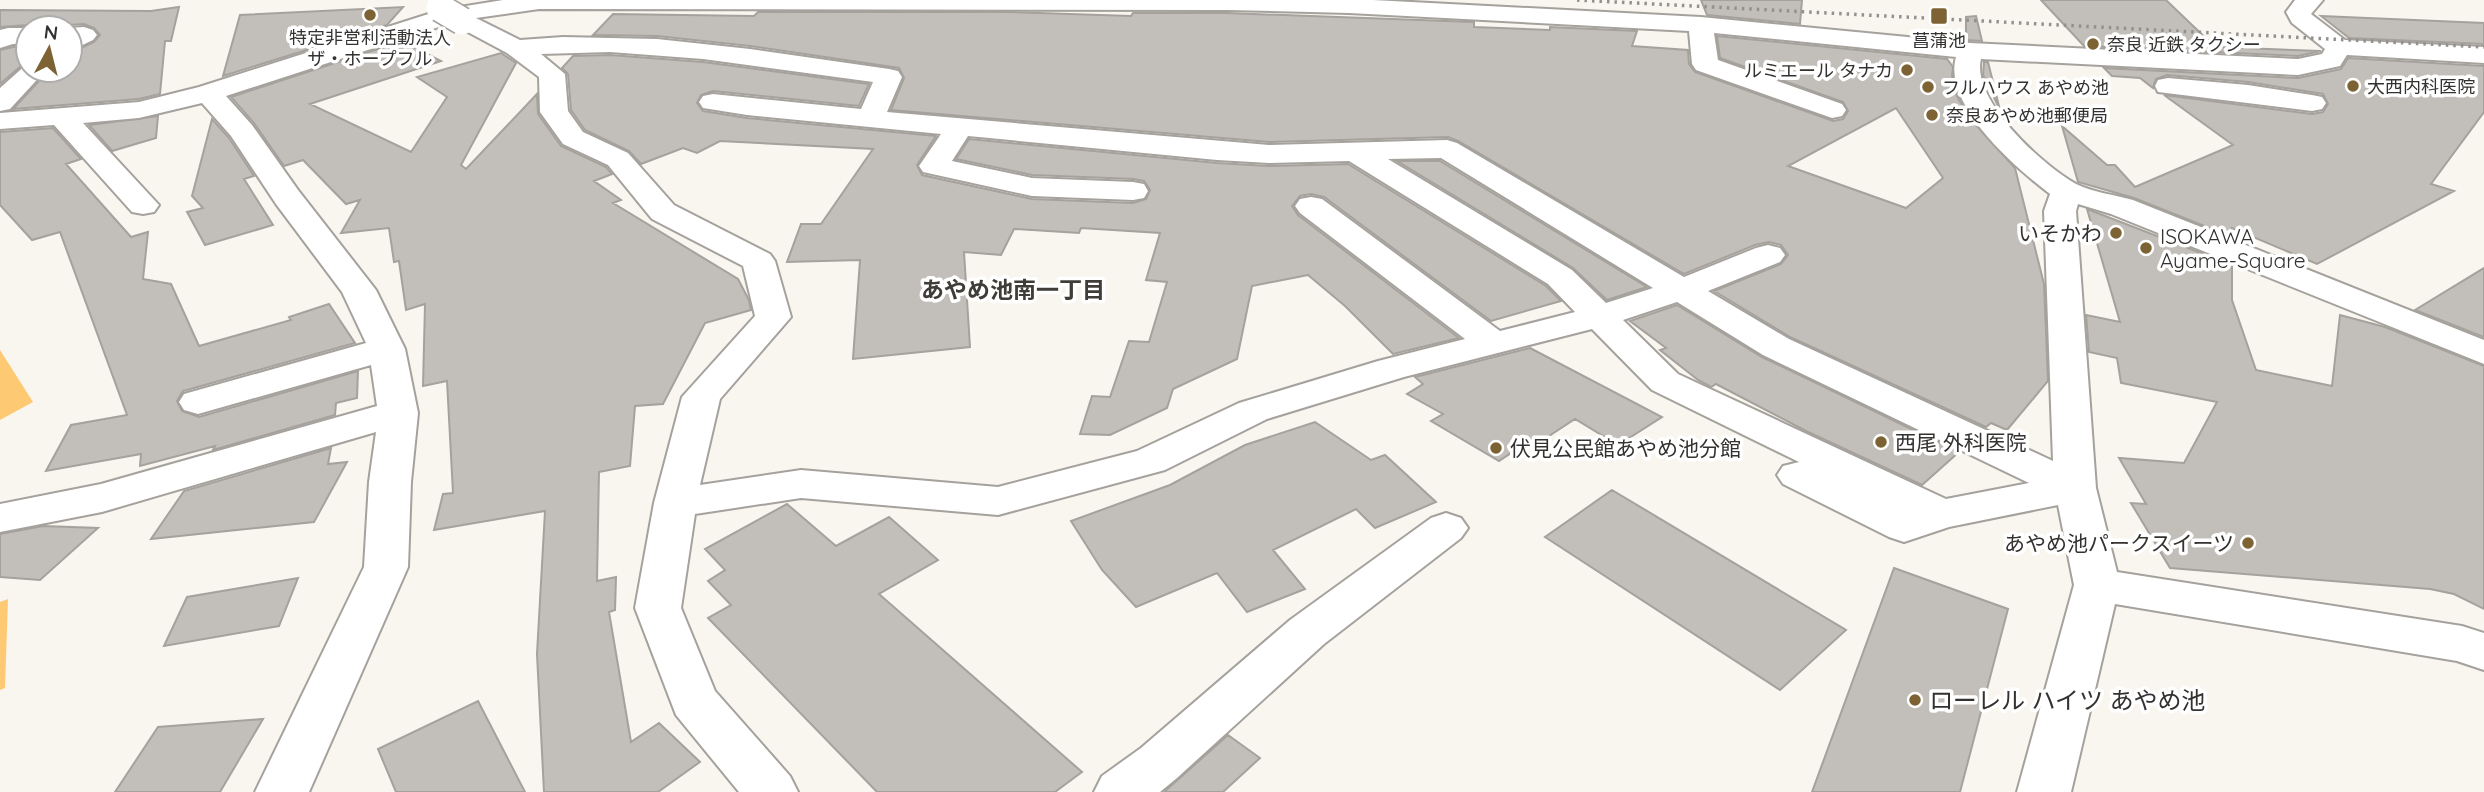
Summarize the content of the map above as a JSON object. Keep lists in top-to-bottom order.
{
  "districts": ["あやめ池南一丁目"],
  "places": {
    "other": [
      "特定非営利活動法人 ザ・ホープフル",
      "奈良 近鉄 タクシー",
      "ルミエール タナカ",
      "大西内科医院",
      "フルハウス あやめ池",
      "奈良あやめ池郵便局",
      "いそかわ",
      "ISOKAWA Ayame-Square",
      "西尾 外科医院",
      "伏見公民館あやめ池分館",
      "あやめ池パークスイーツ",
      "ローレル ハイツ あやめ池"
    ],
    "transit": ["菖蒲池"]
  },
  "north": "top"
}
